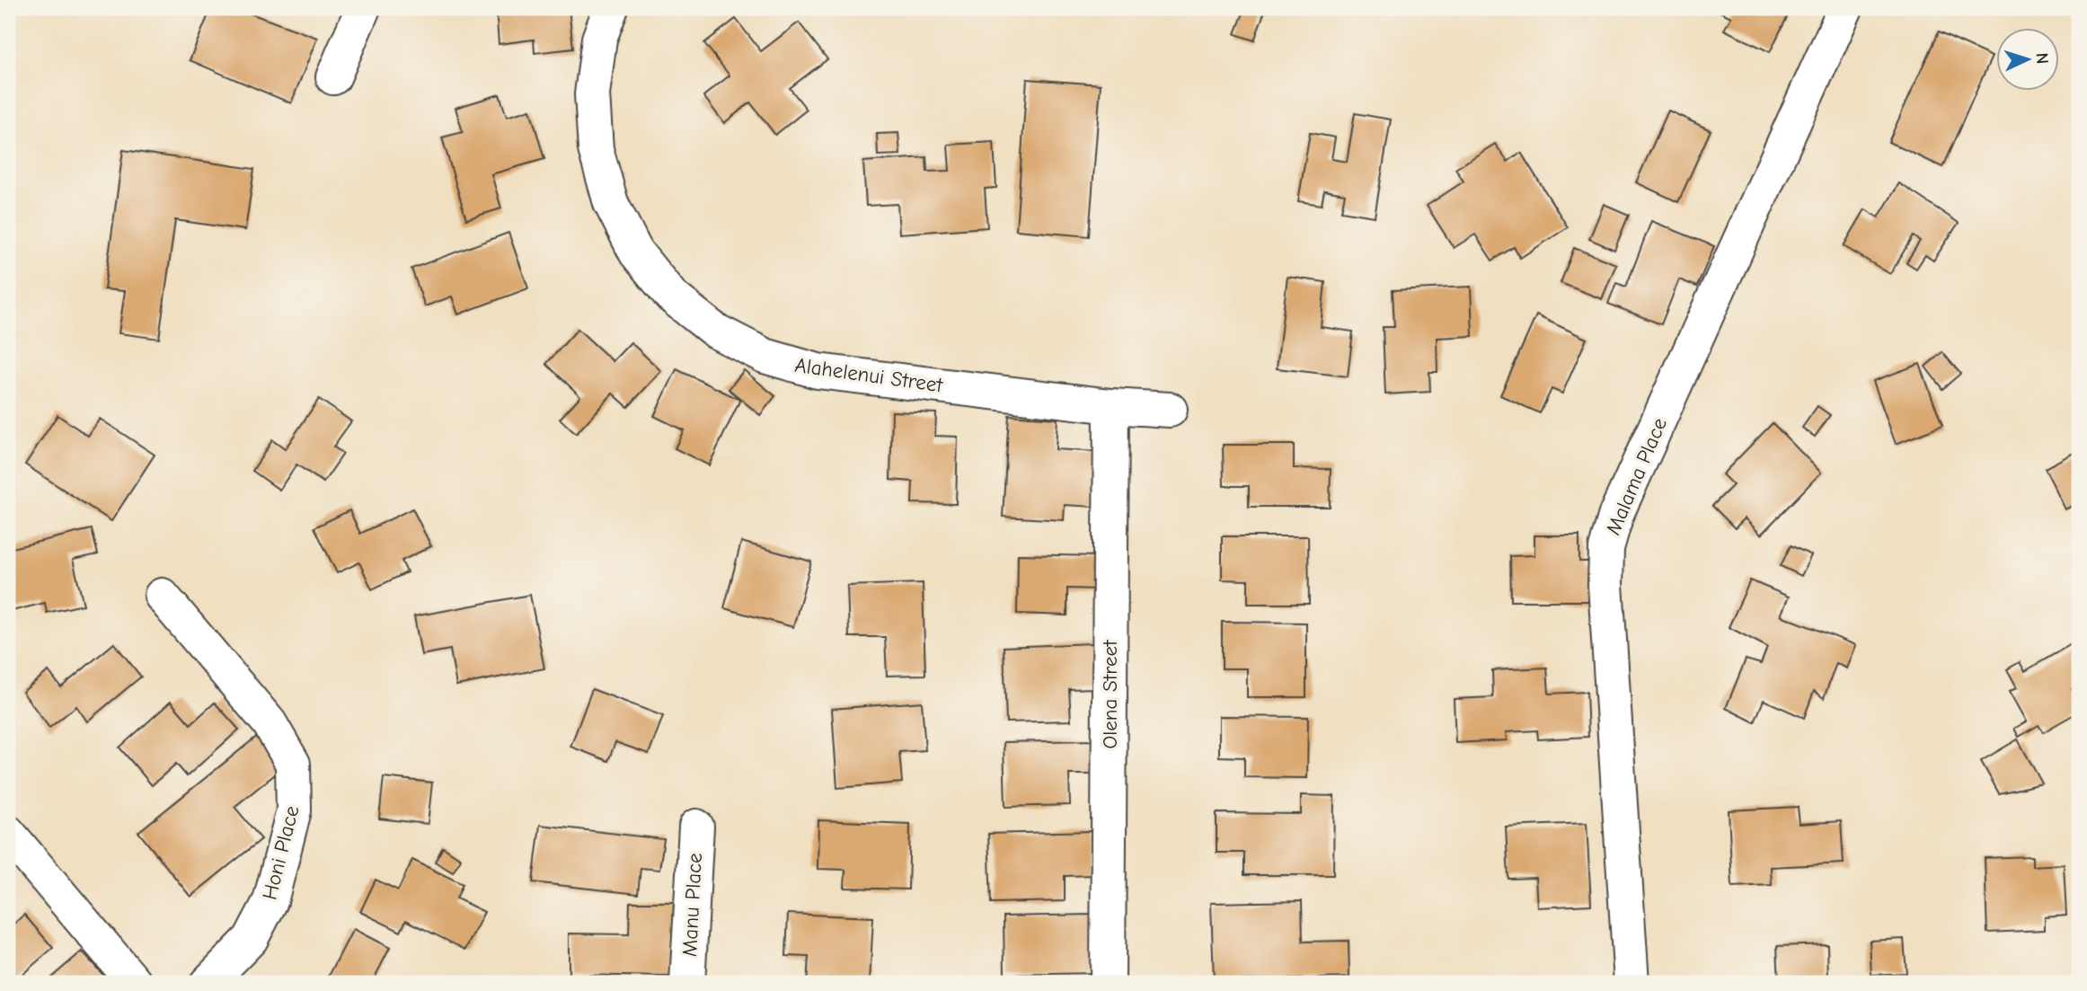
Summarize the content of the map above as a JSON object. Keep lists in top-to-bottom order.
{
  "streets": {
    "street": [
      "Alahelenui Street",
      "Malama Place",
      "Olena Street",
      "Honi Place",
      "Manu Place"
    ]
  },
  "crossings": [
    ["Alahelenui Street", "Olena Street"]
  ],
  "north": "right"
}
